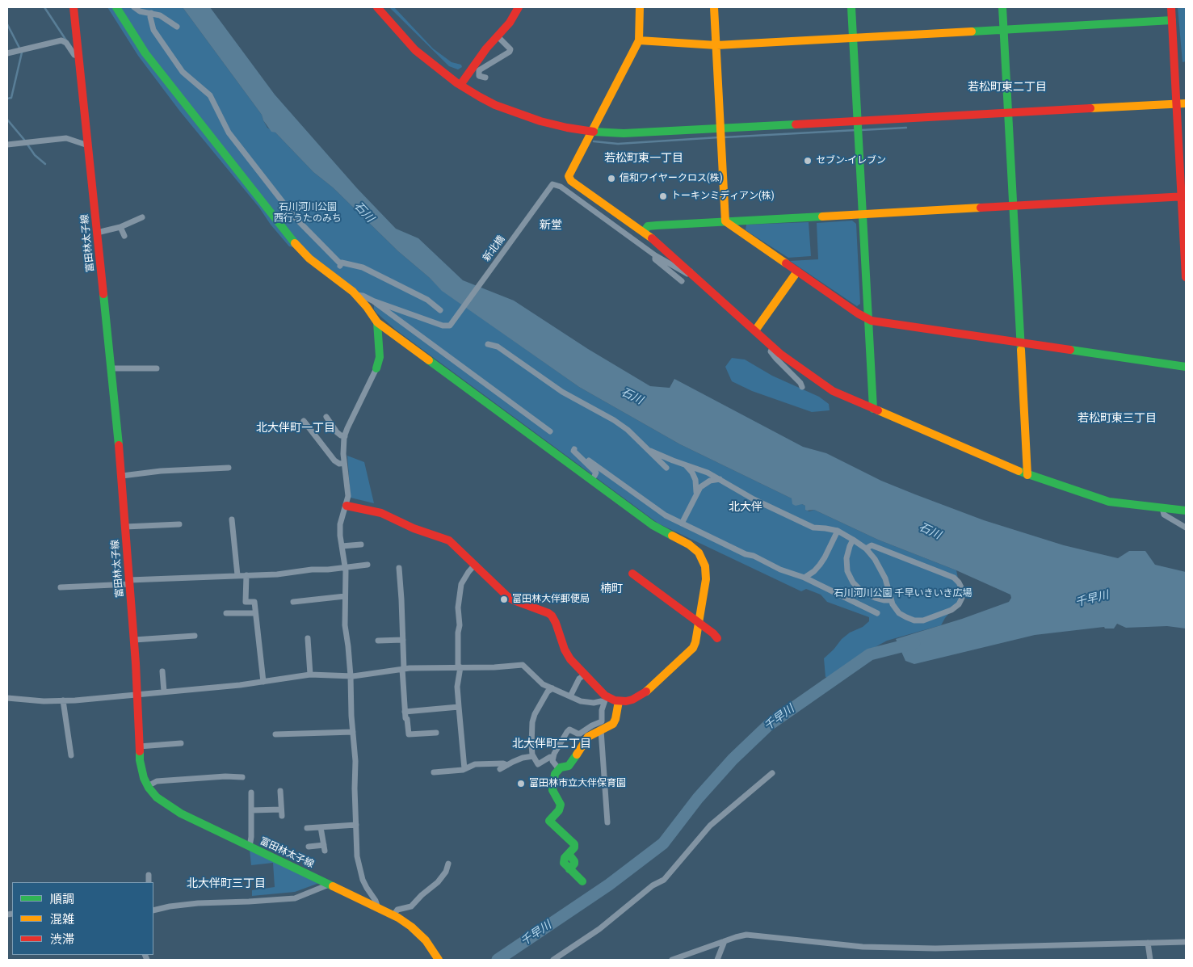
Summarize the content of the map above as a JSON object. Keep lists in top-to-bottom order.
{
  "streets": {
    "street": ["富田林太子線", "新北橋"]
  },
  "districts": [
    "若松町東二丁目",
    "若松町東一丁目",
    "新堂",
    "若松町東三丁目",
    "北大伴町一丁目",
    "北大伴",
    "楠町",
    "北大伴町二丁目",
    "北大伴町三丁目"
  ],
  "water": ["石川", "千早川"],
  "parks": ["石川河川公園 西行うたのみち", "石川河川公園 千早いきいき広場"],
  "places": [
    "セブン-イレブン",
    "信和ワイヤークロス(株)",
    "トーキンミディアン(株)",
    "富田林大伴郵便局",
    "富田林市立大伴保育園"
  ],
  "legend": ["順調", "混雑", "渋滞"]
}
